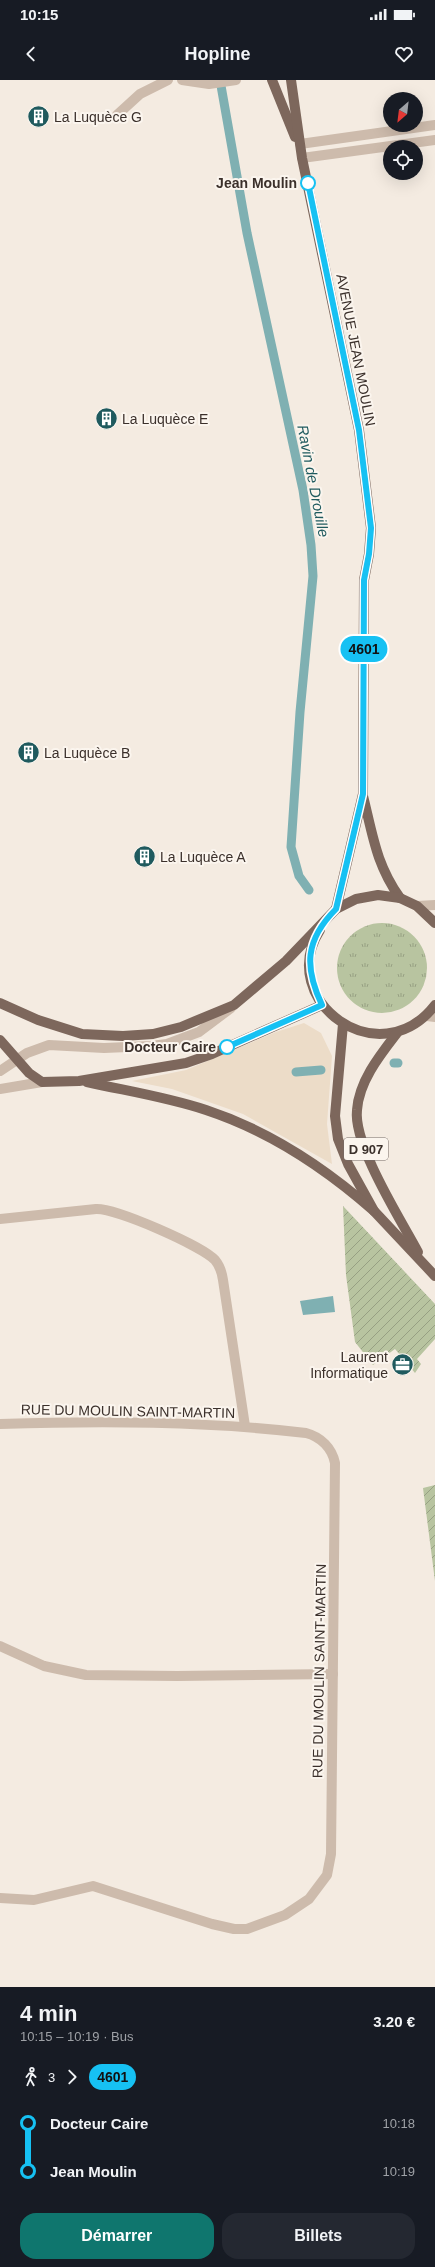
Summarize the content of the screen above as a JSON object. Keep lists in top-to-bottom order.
{
  "streets": {
    "main road": ["AVENUE JEAN MOULIN", "D 907"],
    "street": ["RUE DU MOULIN SAINT-MARTIN"]
  },
  "water": ["Ravin de Drouille"],
  "places": {
    "building": [
      "La Luquèce G",
      "La Luquèce E",
      "La Luquèce B",
      "La Luquèce A"
    ],
    "other": ["Jean Moulin", "Docteur Caire"],
    "office": ["Laurent Informatique"]
  },
  "lines": ["bus line 4601"],
  "north": "bottom left",
  "page": {
    "status": "10:15",
    "header": "Hopline",
    "on_map": "4601",
    "heading": ["4 min", "10:15 – 10:19 · Bus", "3.20 €"],
    "legs": ["3", "4601"],
    "list": [
      {
        "name": "Docteur Caire",
        "value": "10:18"
      },
      {
        "name": "Jean Moulin",
        "value": "10:19"
      }
    ],
    "buttons": ["Démarrer", "Billets"]
  }
}
